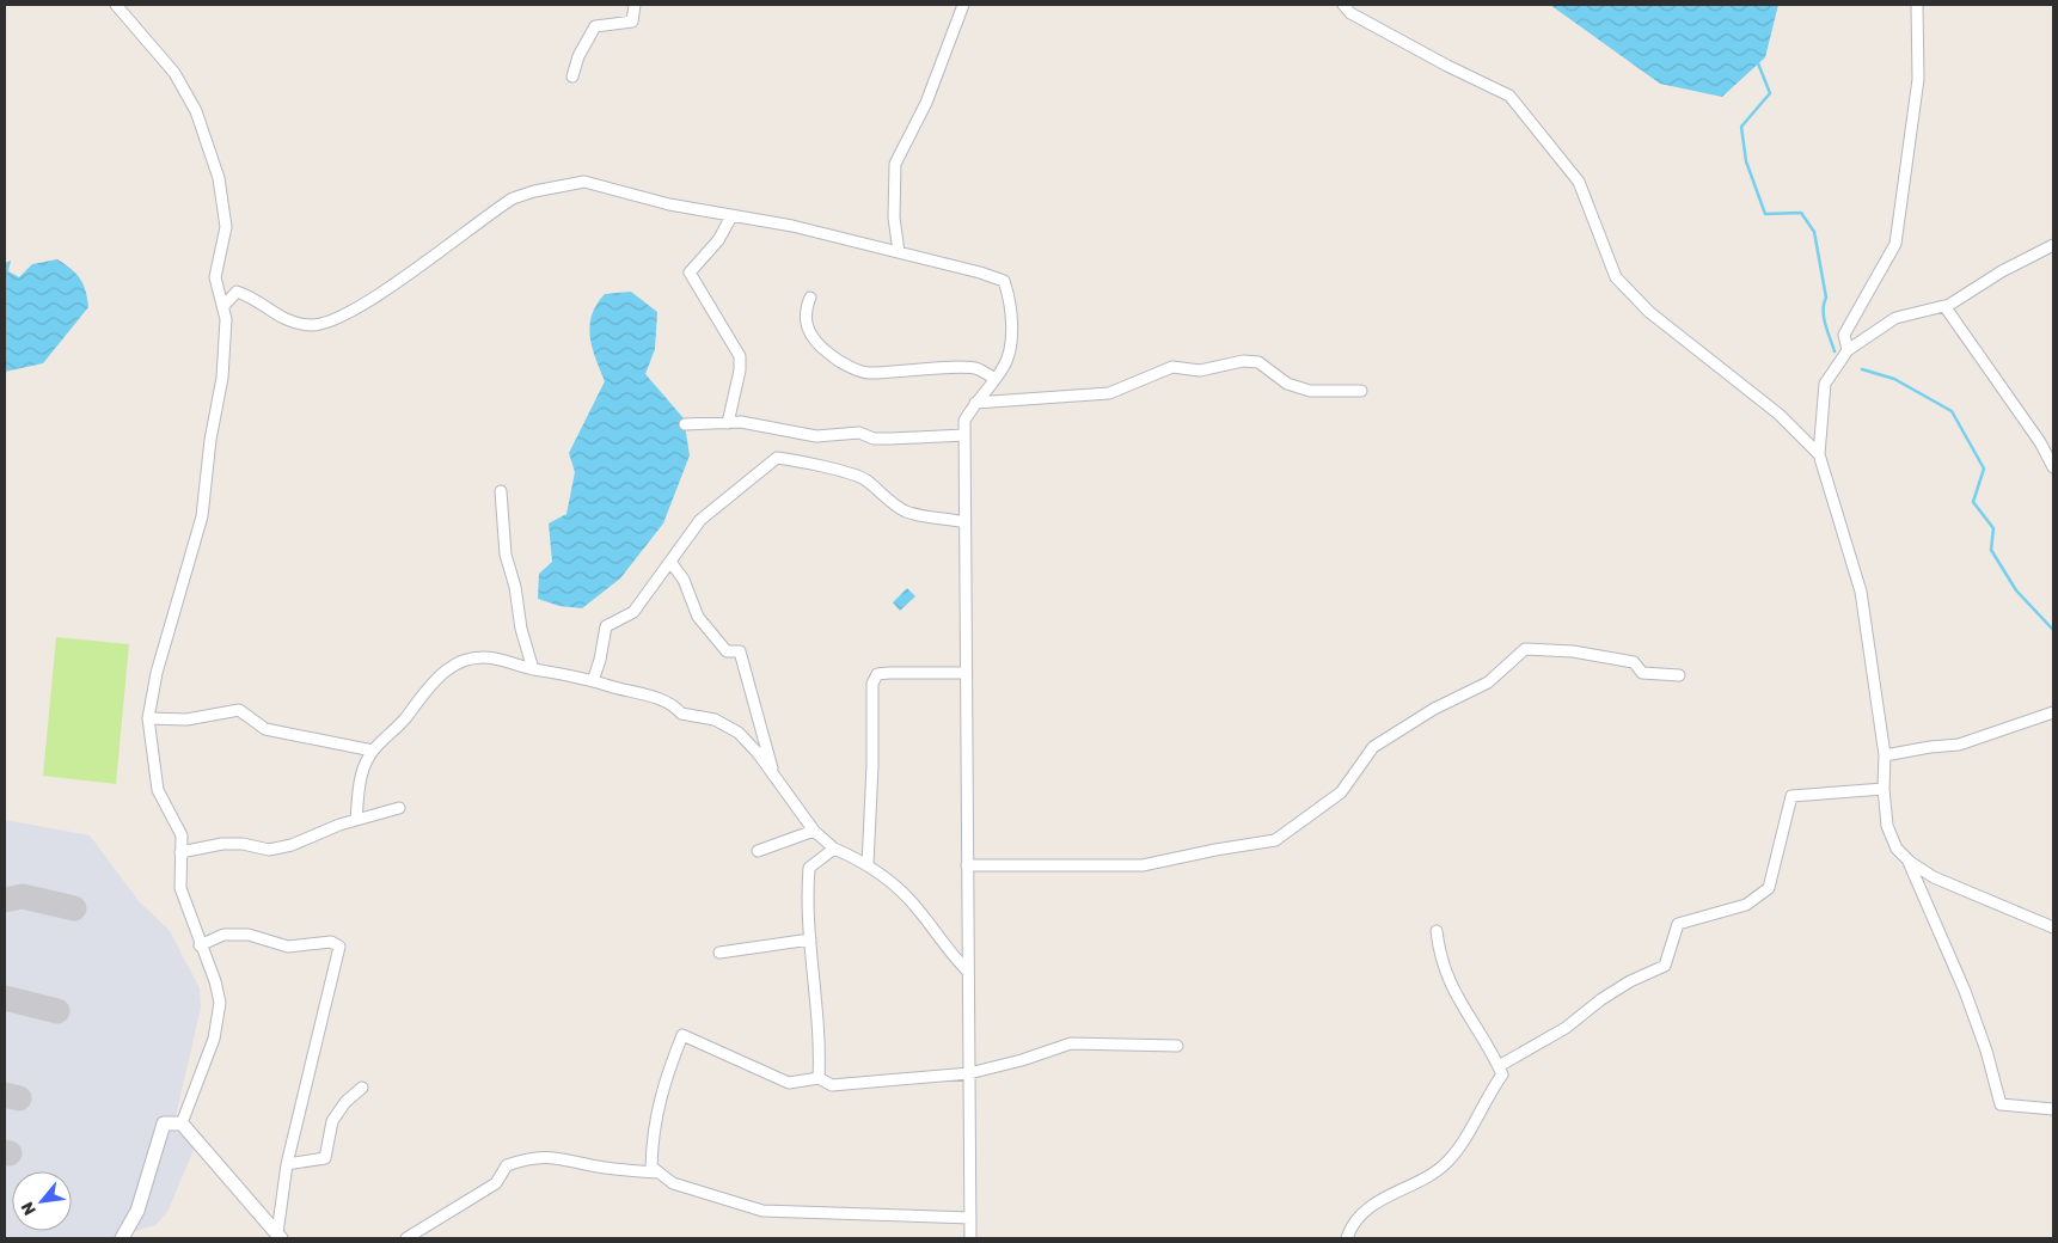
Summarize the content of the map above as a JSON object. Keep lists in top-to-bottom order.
{
  "north": "bottom left"
}
